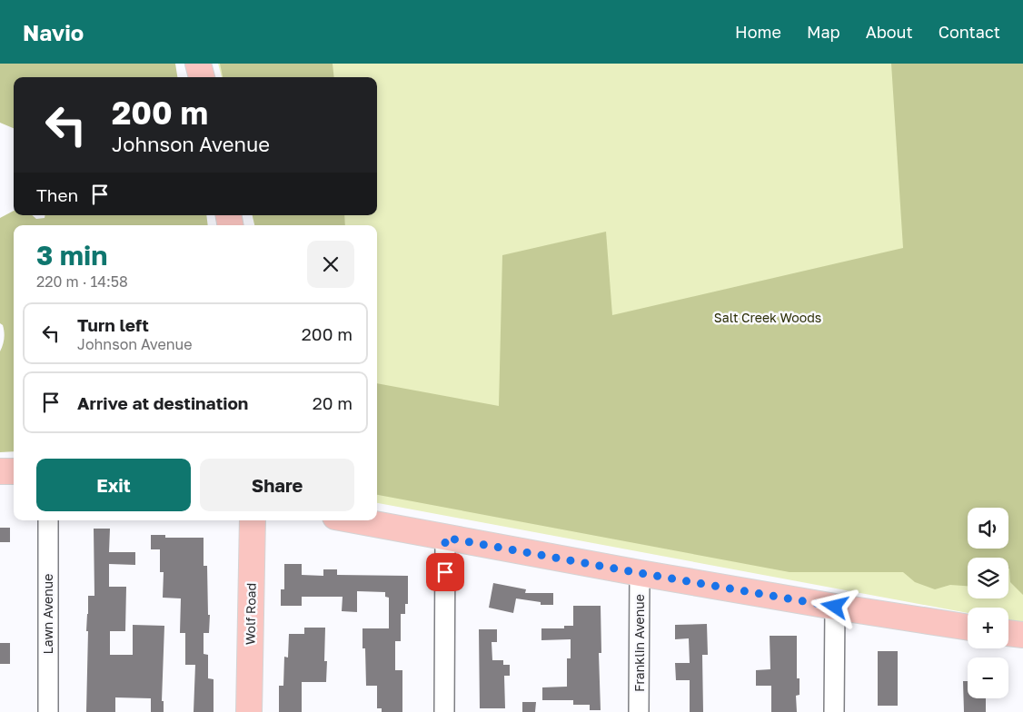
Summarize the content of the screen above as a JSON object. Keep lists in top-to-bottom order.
{
  "streets": {
    "main road": ["Wolf Road"],
    "street": ["Lawn Avenue", "Franklin Avenue"]
  },
  "parks": ["Salt Creek Woods"],
  "page": {
    "header": "Navio",
    "nav": [
      "Home",
      "Map",
      "About",
      "Contact"
    ],
    "turn": ["200 m", "Johnson Avenue"],
    "then": "Then",
    "heading": ["3 min", "220 m · 14:58"],
    "list": [
      {
        "name": "Turn left",
        "note": "Johnson Avenue",
        "value": "200 m"
      },
      {
        "name": "Arrive at destination",
        "value": "20 m"
      }
    ],
    "buttons": ["Exit", "Share"],
    "map_buttons": ["+", "−"]
  }
}
